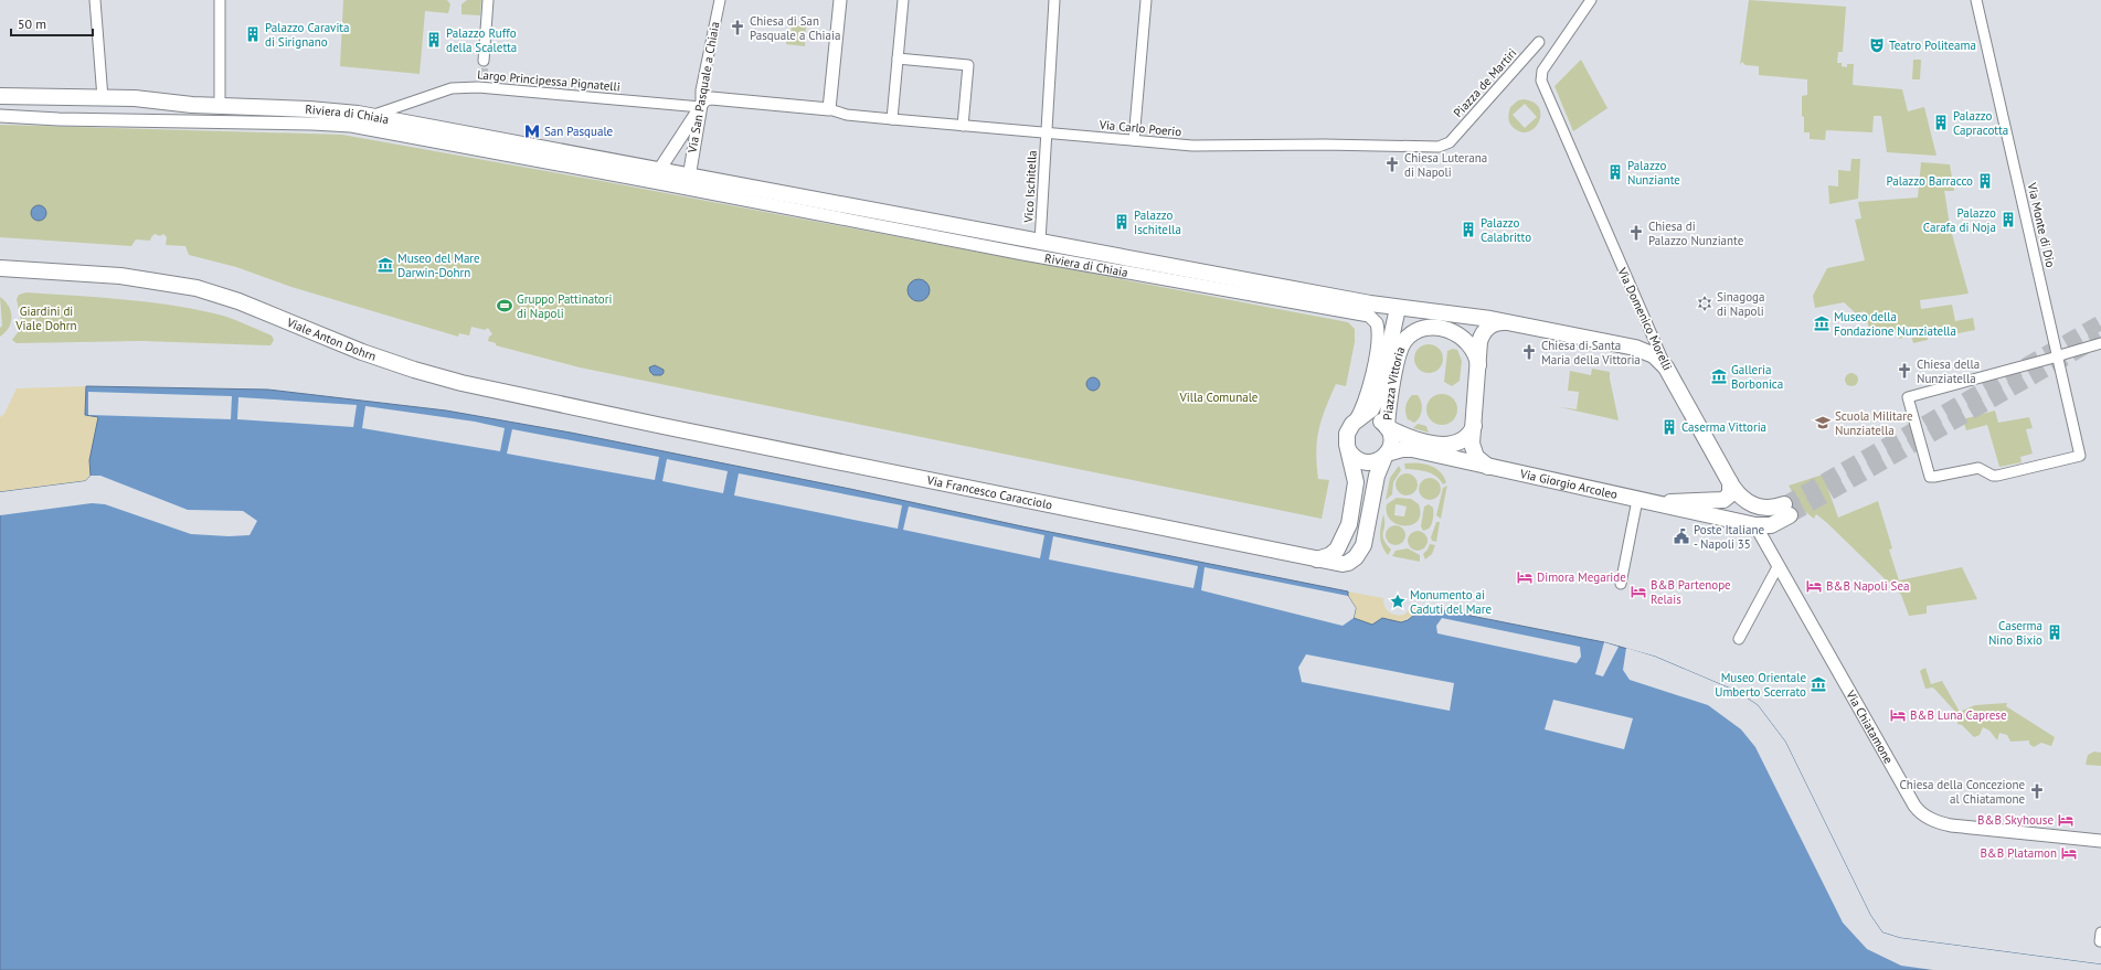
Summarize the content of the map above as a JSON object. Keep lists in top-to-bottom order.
{
  "streets": {
    "main road": [
      "Riviera di Chiaia",
      "Via Domenico Morelli",
      "Viale Anton Dohrn",
      "Piazza Vittoria",
      "Via Giorgio Arcoleo",
      "Via Francesco Caracciolo"
    ],
    "street": [
      "Largo Principessa Pignatelli",
      "Piazza de Martiri",
      "Via San Pasquale a Chiaia",
      "Via Carlo Poerio",
      "Vico Ischitella",
      "Via Monte di Dio",
      "Via Chiatamone"
    ]
  },
  "crossings": [
    ["Largo Principessa Pignatelli", "Via San Pasquale a Chiaia"],
    ["Largo Principessa Pignatelli", "Riviera di Chiaia"],
    ["Piazza de Martiri", "Via Carlo Poerio"],
    ["Via San Pasquale a Chiaia", "Riviera di Chiaia"],
    ["Riviera di Chiaia", "Vico Ischitella"],
    ["Via Carlo Poerio", "Vico Ischitella"],
    ["Via Domenico Morelli", "Via Giorgio Arcoleo"],
    ["Viale Anton Dohrn", "Via Francesco Caracciolo"],
    ["Piazza Vittoria", "Via Giorgio Arcoleo"],
    ["Piazza Vittoria", "Via Francesco Caracciolo"],
    ["Via Giorgio Arcoleo", "Via Francesco Caracciolo"],
    ["Via Giorgio Arcoleo", "Via Chiatamone"]
  ],
  "parks": ["Giardini di Viale Dohrn", "Villa Comunale"],
  "places": {
    "church": [
      "Chiesa di San Pasquale a Chiaia",
      "Chiesa Luterana di Napoli",
      "Chiesa di Palazzo Nunziante",
      "Chiesa di Santa Maria della Vittoria",
      "Chiesa della Nunziatella",
      "Chiesa della Concezione al Chiatamone"
    ],
    "building": [
      "Palazzo Caravita di Sirignano",
      "Palazzo Ruffo della Scaletta",
      "Palazzo Capracotta",
      "Palazzo Nunziante",
      "Palazzo Barracco",
      "Palazzo Carafa di Noja",
      "Palazzo Ischitella",
      "Palazzo Calabritto",
      "Caserma Vittoria",
      "Caserma Nino Bixio"
    ],
    "theatre": ["Teatro Politeama"],
    "metro station": ["San Pasquale"],
    "museum": [
      "Museo del Mare Darwin-Dohrn",
      "Museo della Fondazione Nunziatella",
      "Galleria Borbonica",
      "Museo Orientale Umberto Scerrato"
    ],
    "synagogue": ["Sinagoga di Napoli"],
    "sports": ["Gruppo Pattinatori di Napoli"],
    "school or university": ["Scuola Militare Nunziatella"],
    "public building": ["Poste Italiane - Napoli 35"],
    "hotel": [
      "Dimora Megaride",
      "B&B Napoli Sea",
      "B&B Partenope Relais",
      "B&B Luna Caprese",
      "B&B Skyhouse",
      "B&B Platamon"
    ],
    "place": ["Monumento ai Caduti del Mare"]
  },
  "scale_bar": "50 m"
}
